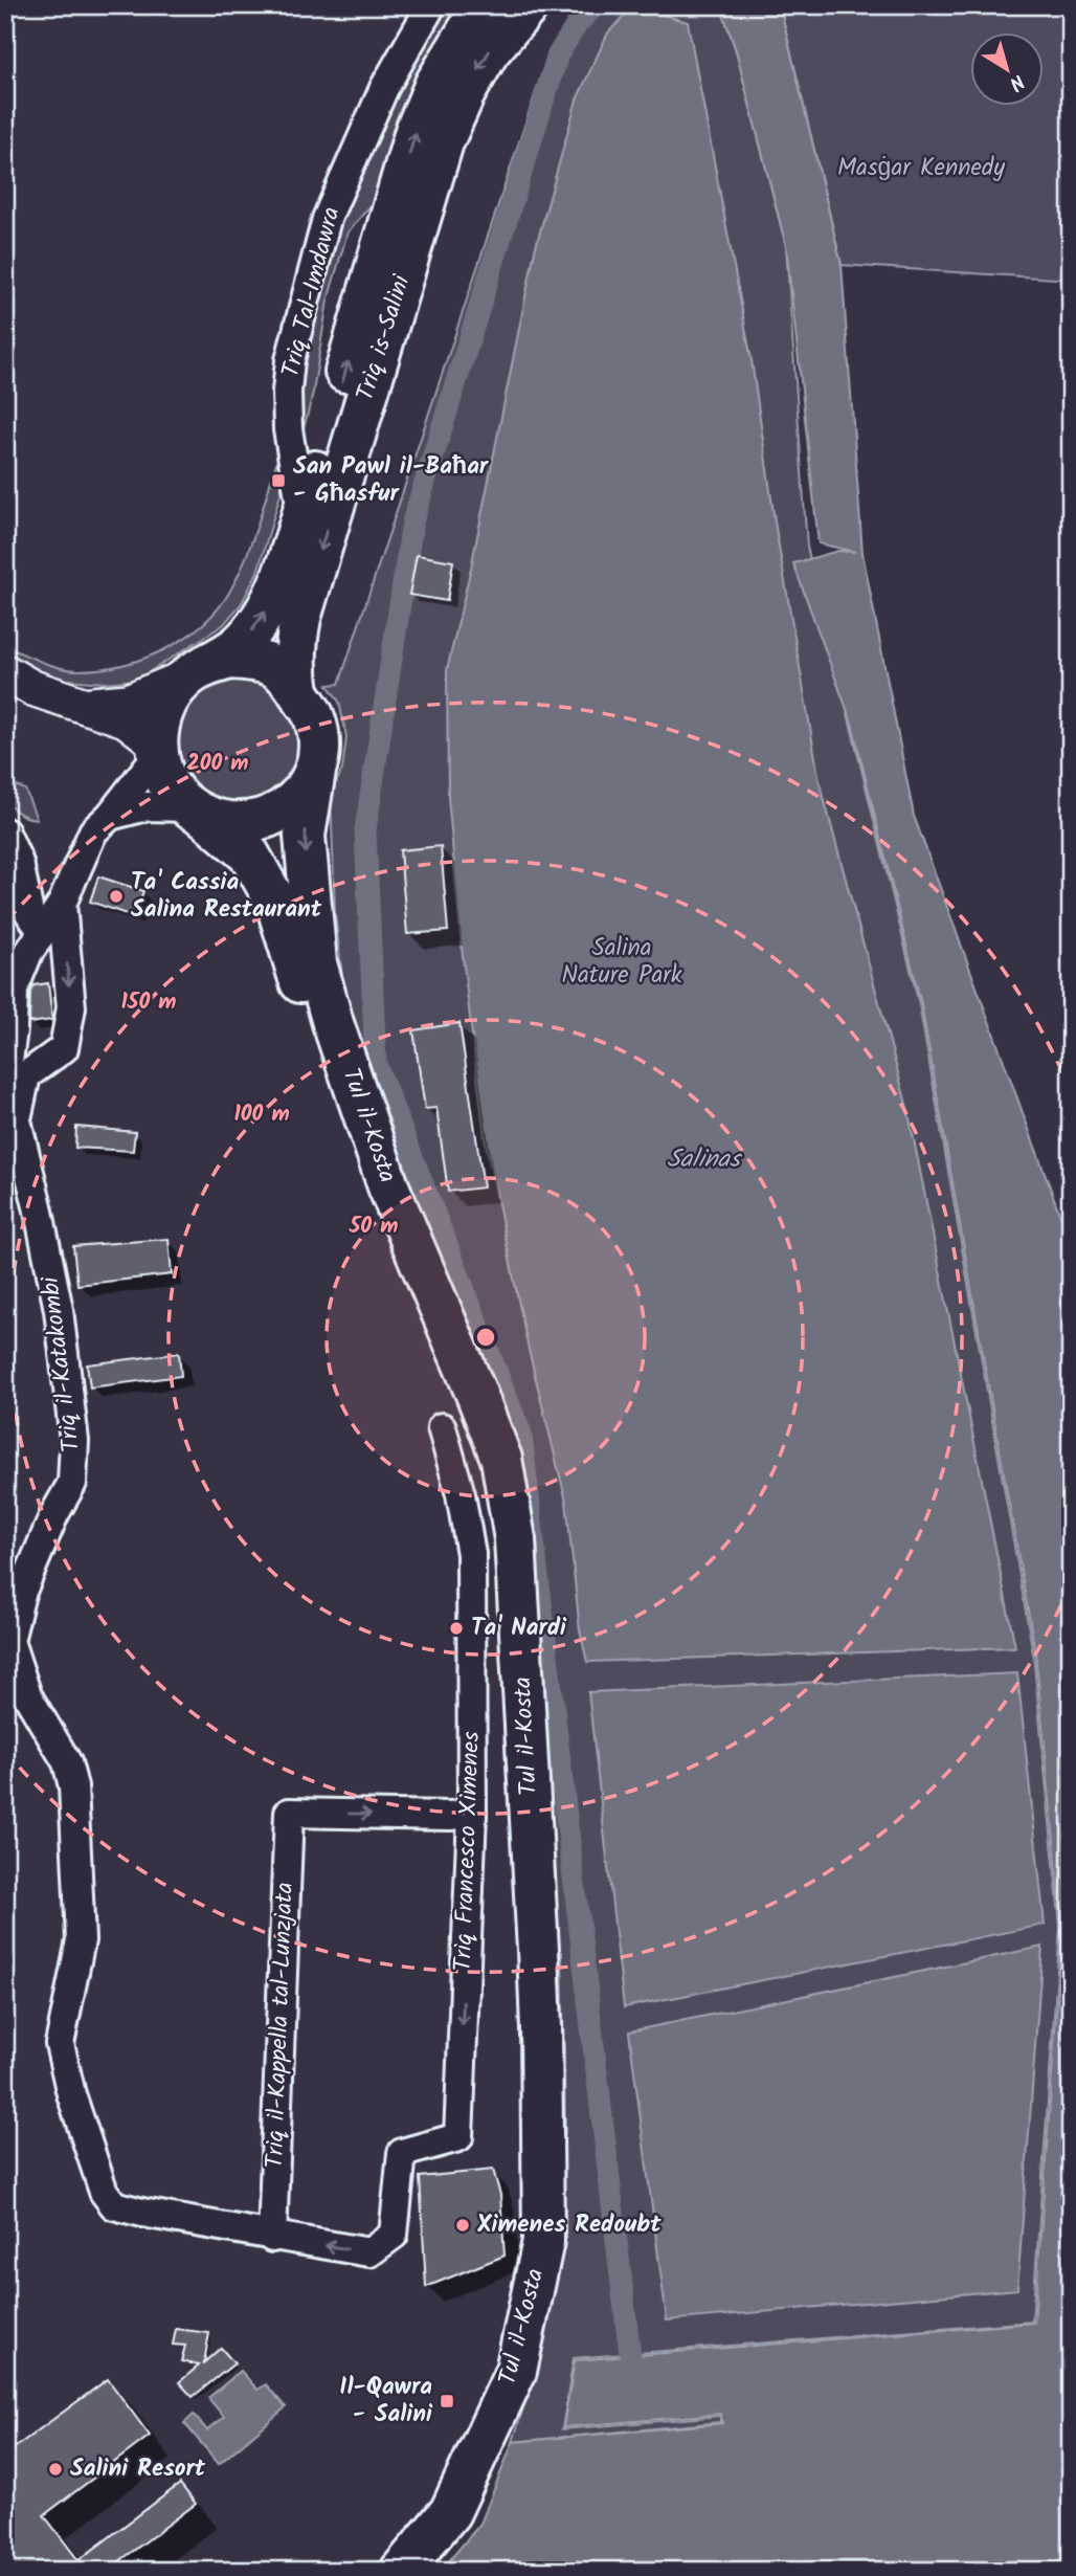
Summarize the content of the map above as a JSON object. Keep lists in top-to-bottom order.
{
  "streets": {
    "highway": ["Triq is-Salini", "Tul il-Kosta"],
    "street": [
      "Triq Tal-Imdawra",
      "Triq il-Katakombi",
      "Triq Francesco Ximenes",
      "Triq il-Kappella tal-Lunzjata"
    ]
  },
  "crossings": [
    ["Triq Tal-Imdawra", "Triq is-Salini"],
    ["Triq is-Salini", "Tul il-Kosta"],
    ["Triq is-Salini", "Triq il-Katakombi"],
    ["Tul il-Kosta", "Triq il-Katakombi"],
    ["Triq Francesco Ximenes", "Triq il-Kappella tal-Lunzjata"]
  ],
  "water": ["Salinas"],
  "parks": ["Masġar Kennedy", "Salina Nature Park"],
  "places": {
    "transit": ["San Pawl il-Baħar - Għasfur", "Il-Qawra - Salini"],
    "other": [
      "Ta' Cassia Salina Restaurant",
      "Ta' Nardi",
      "Ximenes Redoubt",
      "Salini Resort"
    ]
  },
  "north": "bottom right",
  "rings": [
    "200 m",
    "150 m",
    "100 m",
    "50 m"
  ]
}
